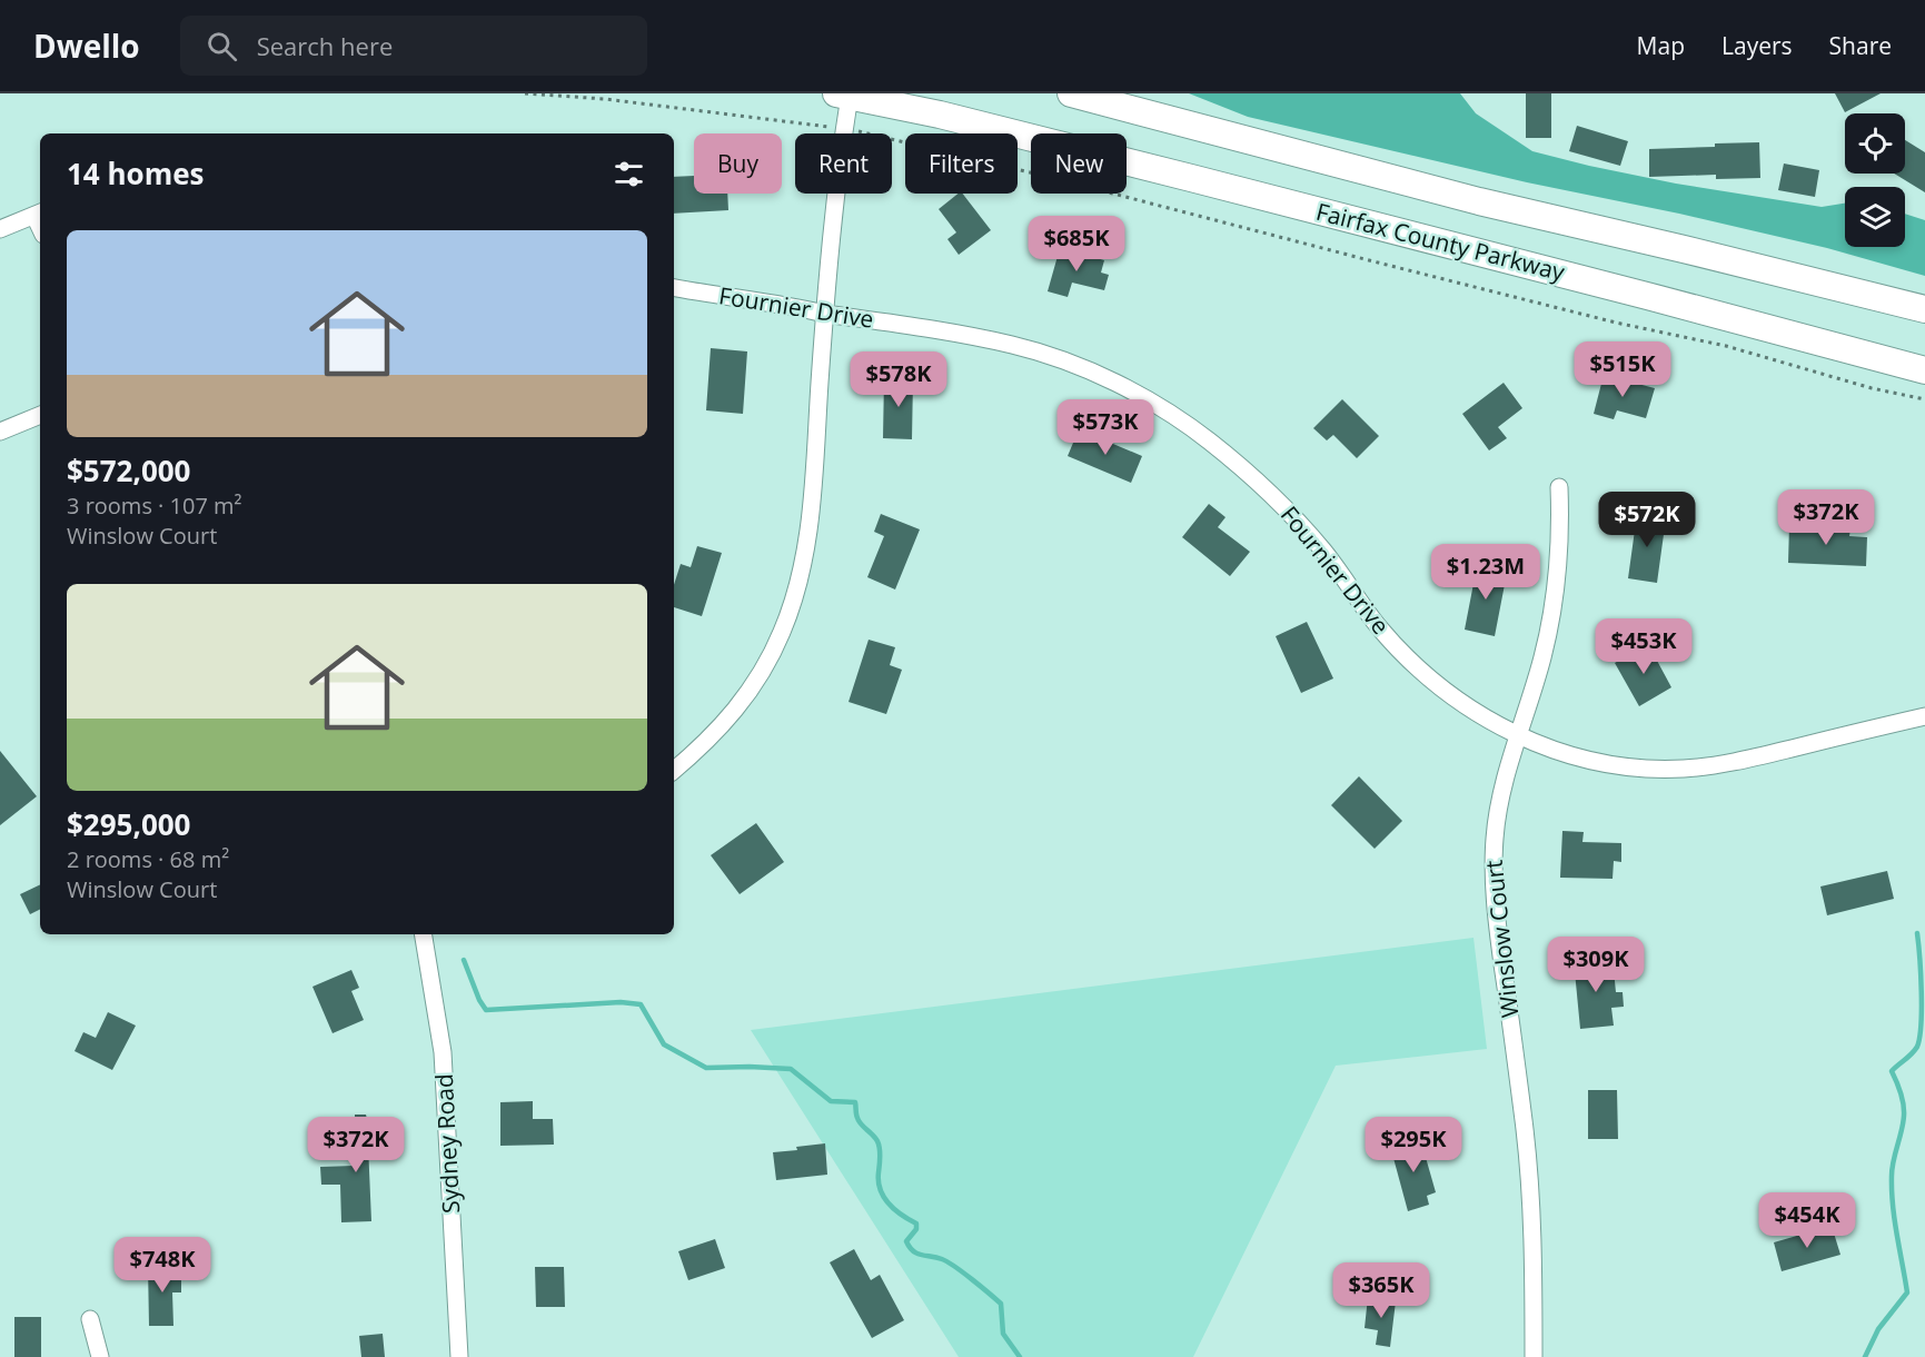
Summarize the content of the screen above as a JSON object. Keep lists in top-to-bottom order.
{
  "streets": {
    "highway": ["Fairfax County Parkway"],
    "street": ["Fournier Drive", "Winslow Court", "Sydney Road"]
  },
  "crossings": [
    ["Fournier Drive", "Winslow Court"]
  ],
  "page": {
    "header": "Dwello",
    "search": "Search here",
    "nav": ["Map", "Layers", "Share"],
    "chip": [
      "Buy",
      "Rent",
      "Filters",
      "New"
    ],
    "heading": "14 homes",
    "list": [
      {
        "name": "$572,000",
        "note": "3 rooms · 107 m² · Winslow Court"
      },
      {
        "name": "$295,000",
        "note": "2 rooms · 68 m² · Winslow Court"
      }
    ],
    "price": [
      "$685K",
      "$515K",
      "$578K",
      "$573K",
      "$372K",
      "$572K",
      "$1.23M",
      "$453K",
      "$309K",
      "$372K",
      "$295K",
      "$454K",
      "$748K",
      "$365K"
    ]
  }
}
